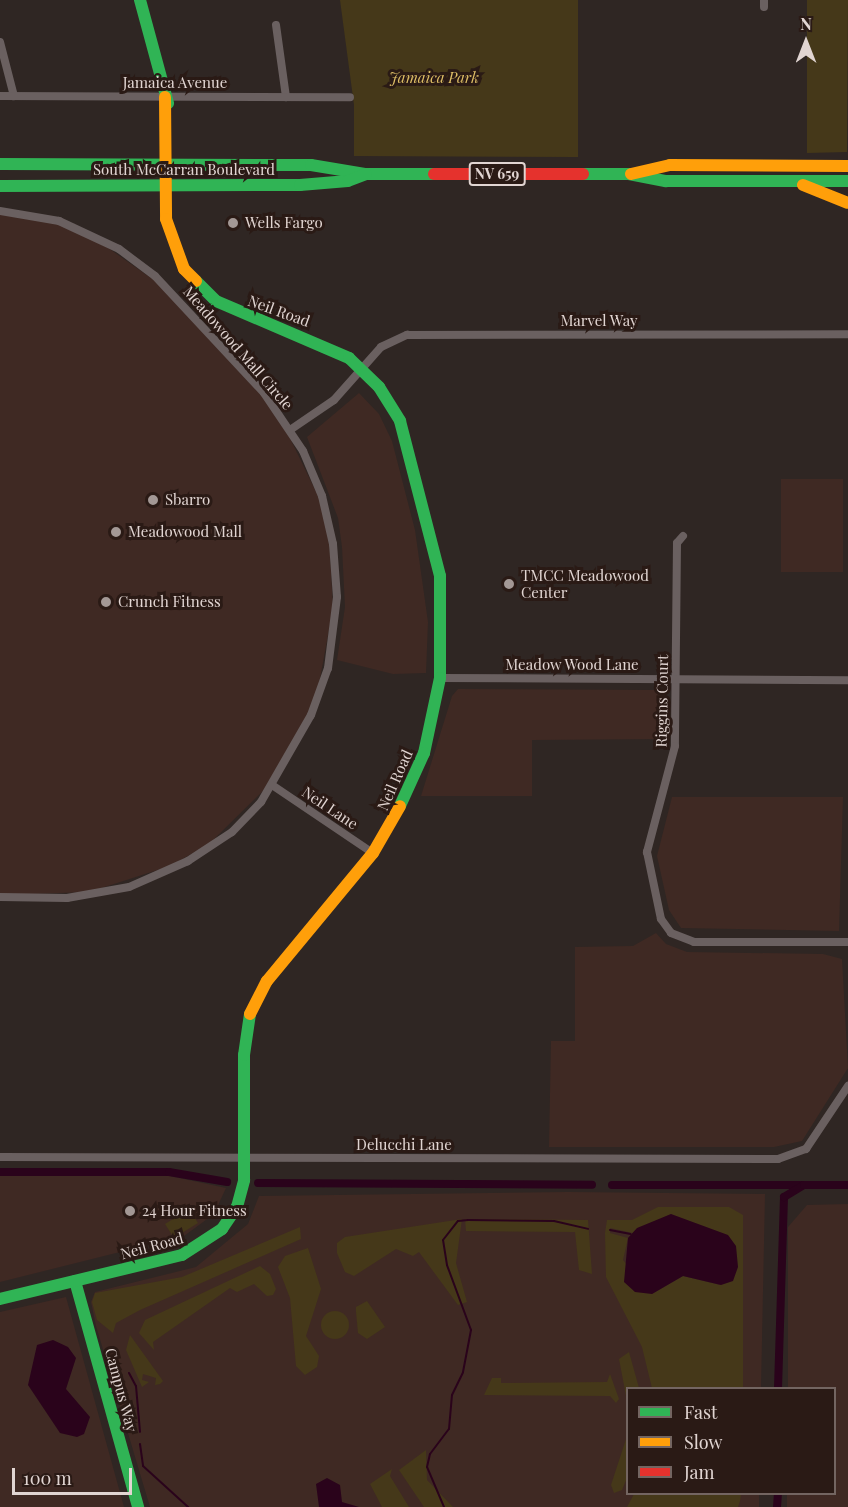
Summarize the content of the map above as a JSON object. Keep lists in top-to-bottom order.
{
  "streets": {
    "street": [
      "Jamaica Avenue",
      "South McCarran Boulevard",
      "NV 659",
      "Neil Road",
      "Marvel Way",
      "Meadowood Mall Circle",
      "Meadow Wood Lane",
      "Riggins Court",
      "Neil Lane",
      "Delucchi Lane",
      "Campus Way"
    ]
  },
  "crossings": [
    ["Jamaica Avenue", "Neil Road"],
    ["South McCarran Boulevard", "Neil Road"],
    ["Neil Road", "Marvel Way"],
    ["Neil Road", "Meadow Wood Lane"],
    ["Neil Road", "Neil Lane"],
    ["Neil Road", "Delucchi Lane"],
    ["Neil Road", "Campus Way"],
    ["Marvel Way", "Meadowood Mall Circle"],
    ["Meadowood Mall Circle", "Neil Lane"],
    ["Meadow Wood Lane", "Riggins Court"]
  ],
  "parks": ["Jamaica Park"],
  "places": [
    "Wells Fargo",
    "Sbarro",
    "Meadowood Mall",
    "TMCC Meadowood Center",
    "Crunch Fitness",
    "24 Hour Fitness"
  ],
  "legend": ["Fast", "Slow", "Jam"],
  "scale_bar": "100 m",
  "north": "top"
}
